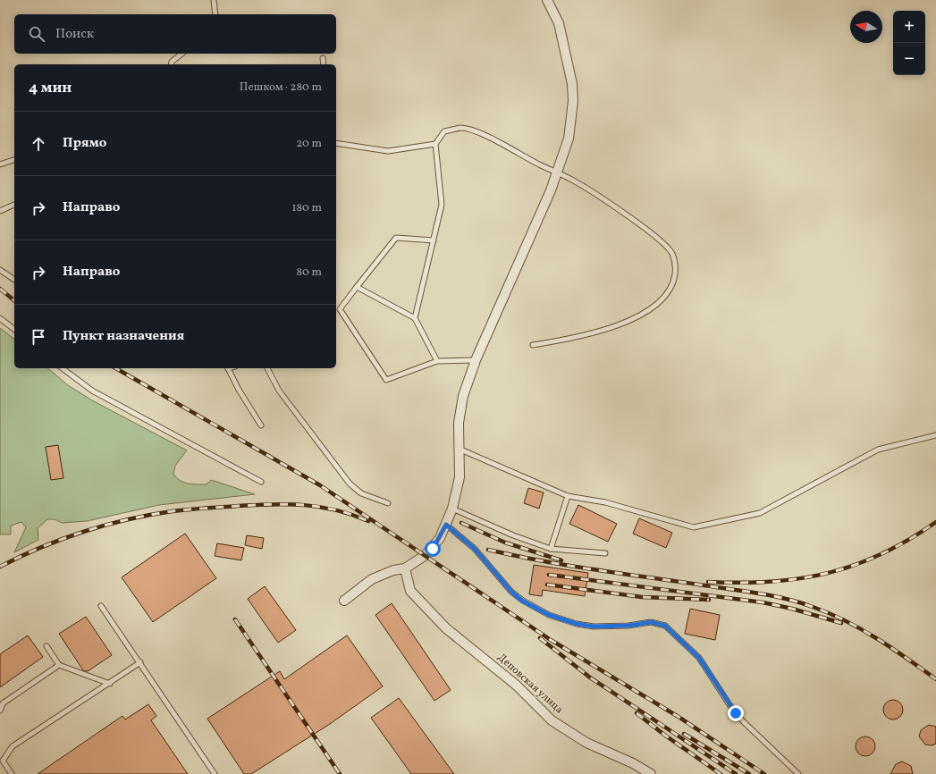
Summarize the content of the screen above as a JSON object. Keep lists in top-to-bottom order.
{
  "streets": {
    "street": ["Деповская улица"]
  },
  "north": "left",
  "page": {
    "map_buttons": ["+", "−"],
    "search": "Поиск",
    "heading": ["4 мин", "Пешком · 280 m"],
    "list": [
      ["Прямо", "20 m"],
      ["Направо", "180 m"],
      ["Направо", "80 m"],
      "Пункт назначения"
    ]
  }
}
